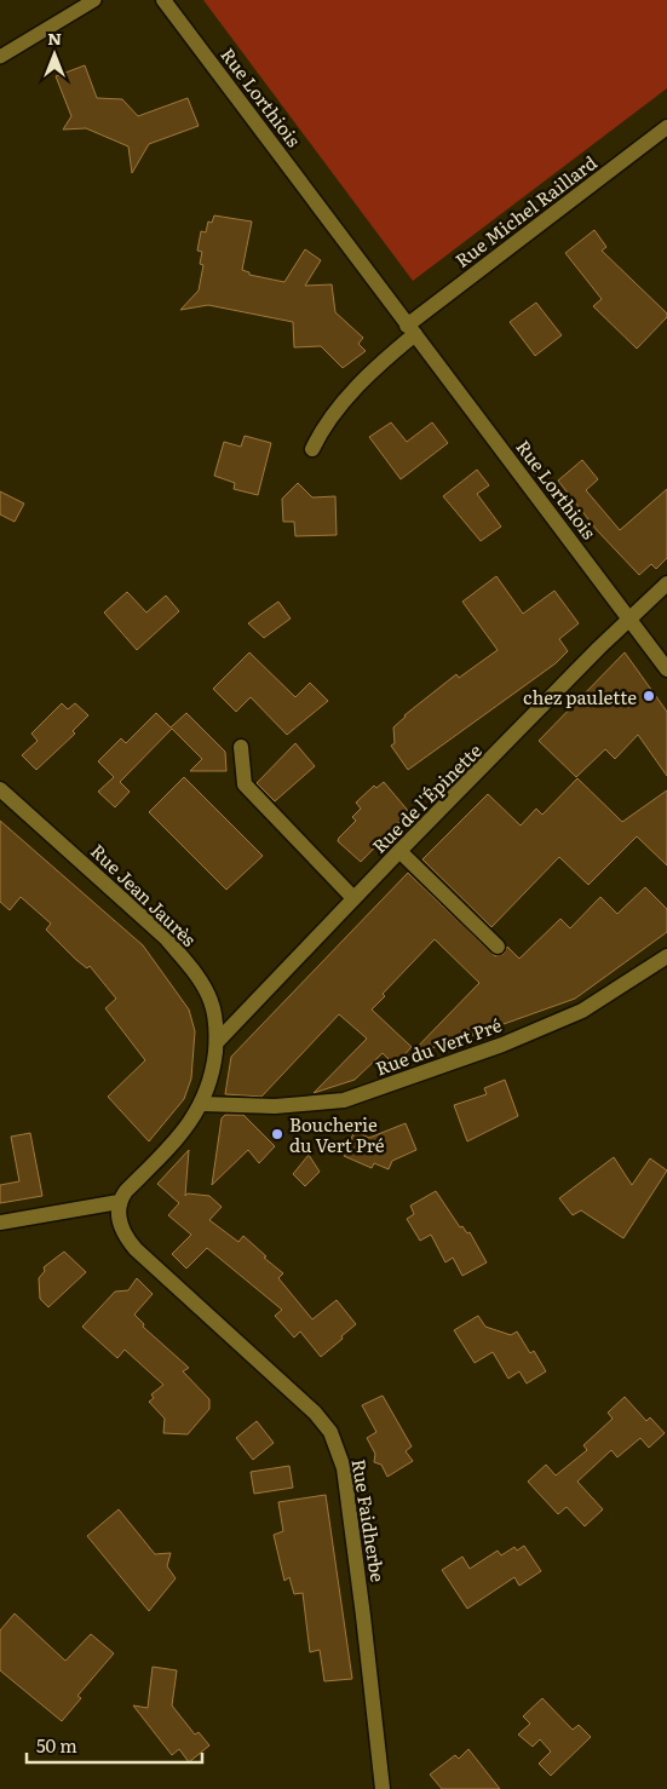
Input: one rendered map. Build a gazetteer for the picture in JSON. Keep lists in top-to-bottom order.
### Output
{
  "streets": {
    "street": [
      "Rue Lorthiois",
      "Rue Michel Raillard",
      "Rue de l'Épinette",
      "Rue Jean Jaurès",
      "Rue du Vert Pré",
      "Rue Faidherbe"
    ]
  },
  "crossings": [
    ["Rue Lorthiois", "Rue Michel Raillard"],
    ["Rue Lorthiois", "Rue de l'Épinette"],
    ["Rue de l'Épinette", "Rue Jean Jaurès"],
    ["Rue Jean Jaurès", "Rue du Vert Pré"],
    ["Rue Jean Jaurès", "Rue Faidherbe"]
  ],
  "places": ["chez paulette", "Boucherie du Vert Pré"],
  "scale_bar": "50 m",
  "north": "top"
}
